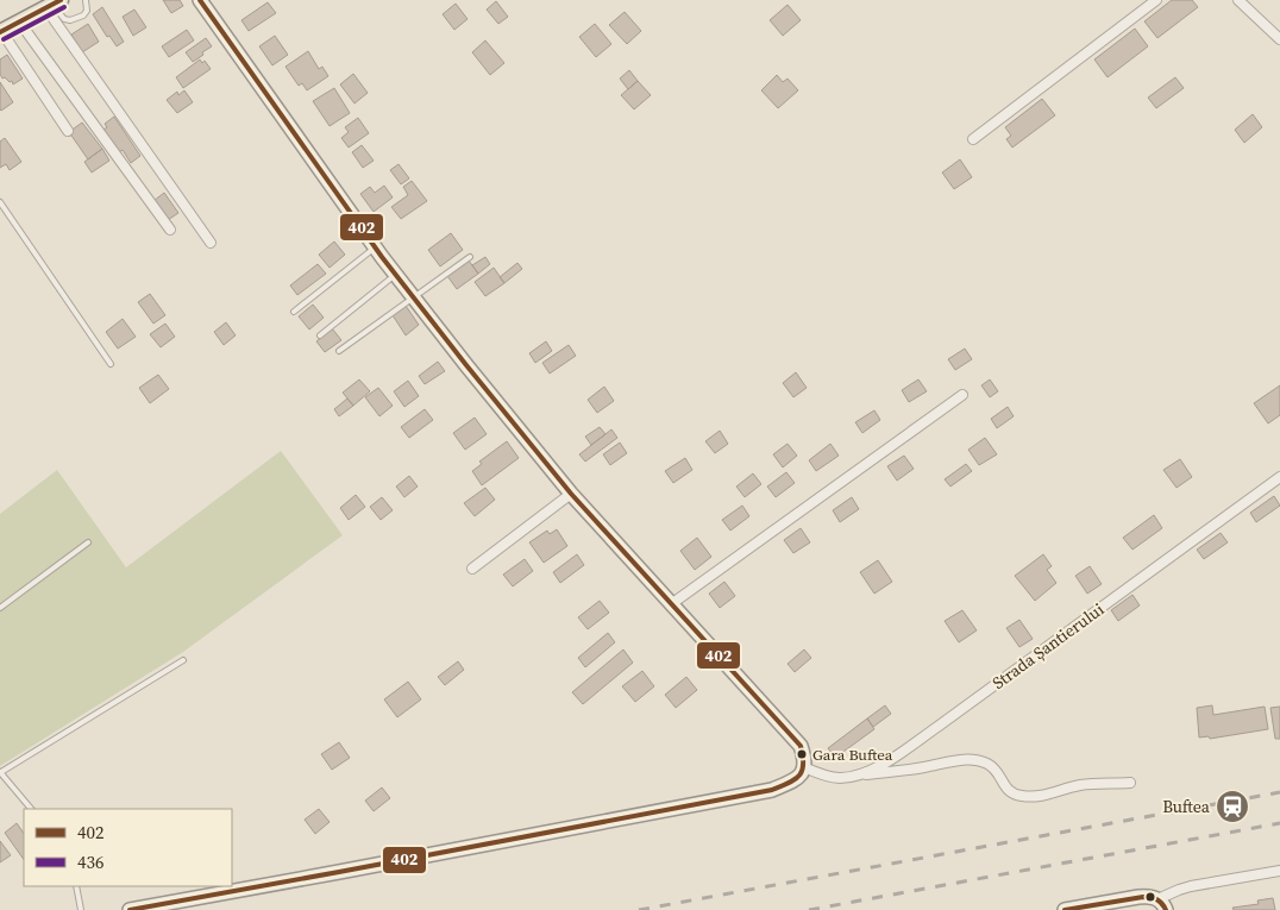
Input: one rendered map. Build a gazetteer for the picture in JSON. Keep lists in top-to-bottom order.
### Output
{
  "streets": {
    "street": ["Strada Șantierului"]
  },
  "places": {
    "other": ["Gara Buftea"],
    "station": ["Buftea"]
  },
  "lines": ["transit line 402", "transit line 436"],
  "legend": ["402", "436"]
}
